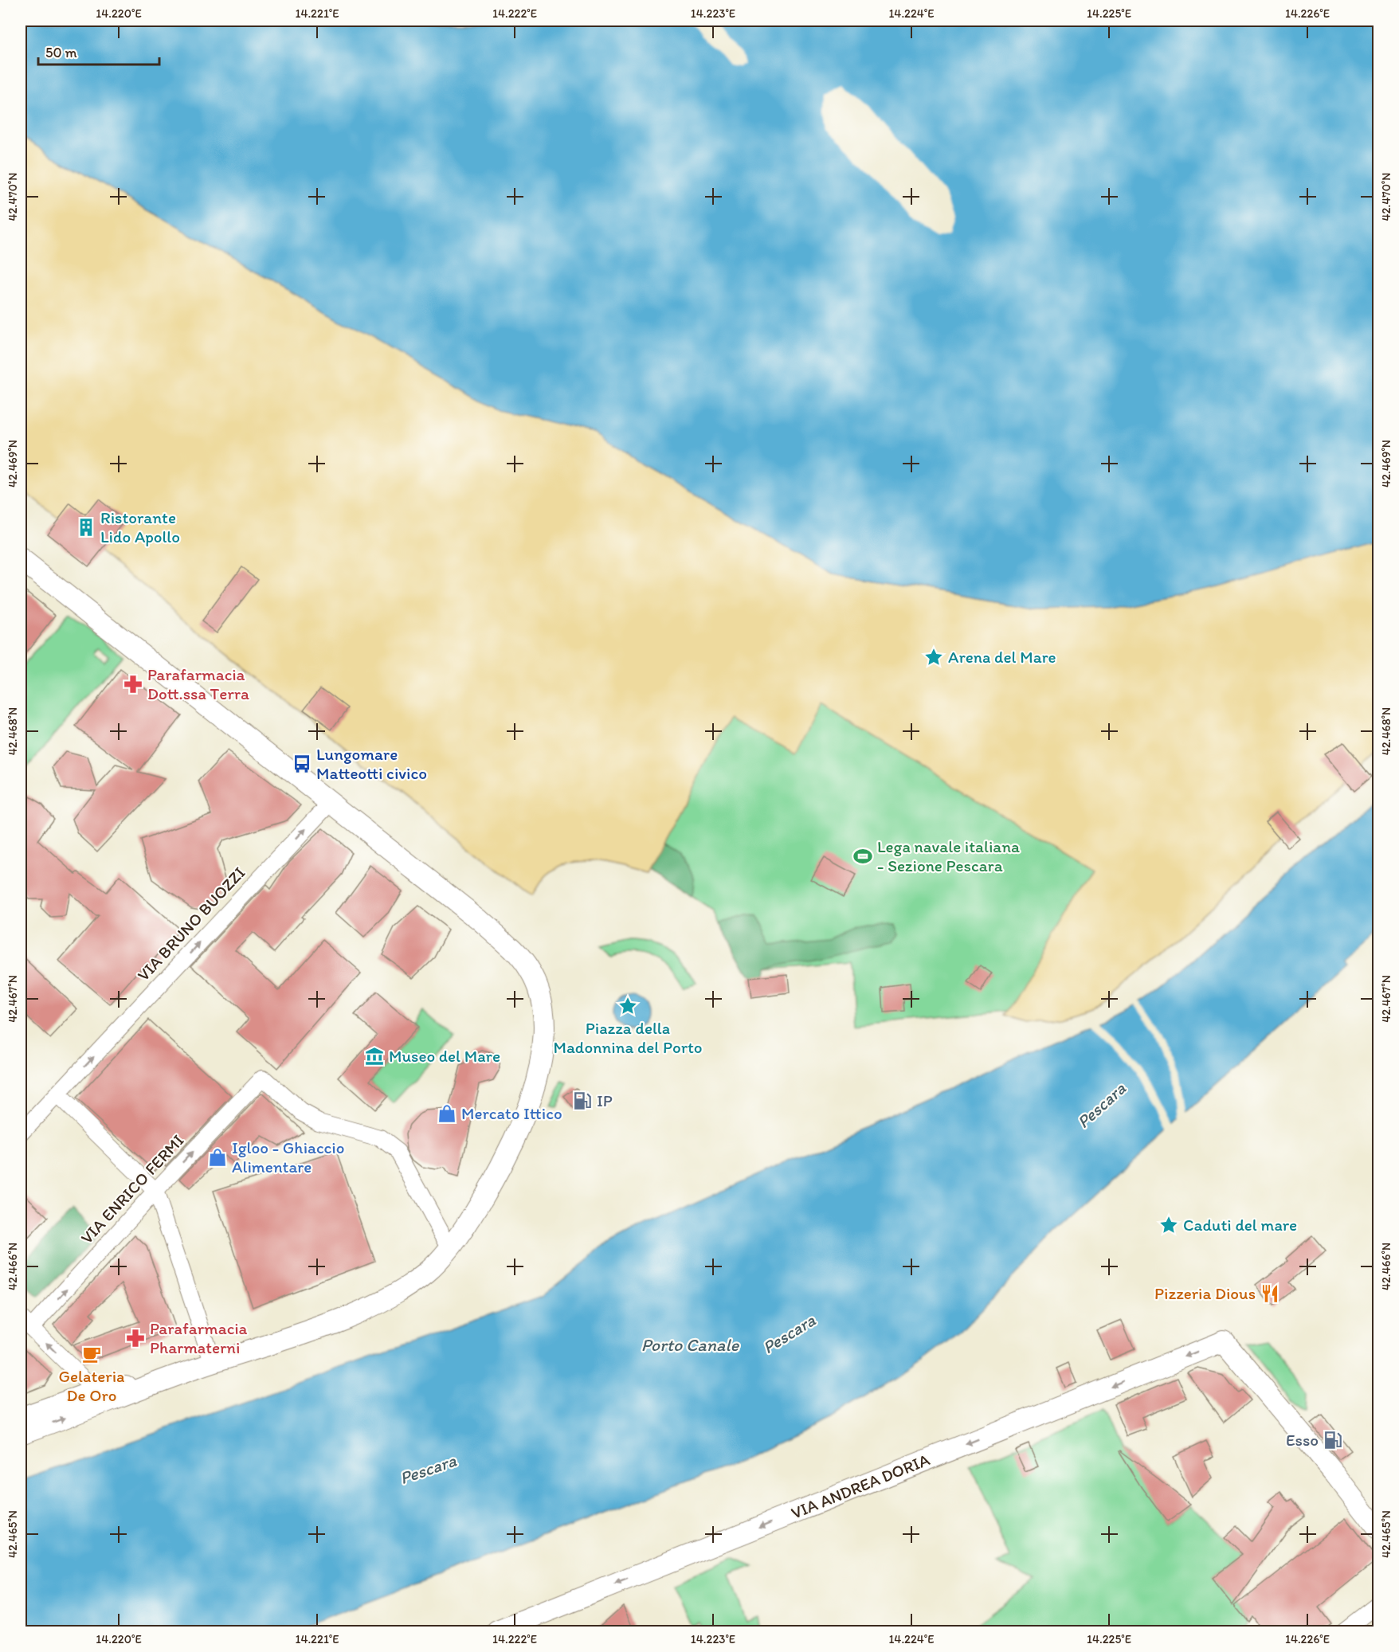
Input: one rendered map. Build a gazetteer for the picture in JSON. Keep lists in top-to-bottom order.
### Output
{
  "streets": {
    "street": ["VIA BRUNO BUOZZI", "VIA ENRICO FERMI", "VIA ANDREA DORIA"]
  },
  "one_way": ["VIA BRUNO BUOZZI", "VIA ANDREA DORIA"],
  "water": ["Pescara", "Porto Canale"],
  "places": {
    "building": ["Ristorante Lido Apollo"],
    "place": ["Arena del Mare", "Piazza della Madonnina del Porto", "Caduti del mare"],
    "pharmacy": ["Parafarmacia Dott.ssa Terra", "Parafarmacia Pharmaterni"],
    "bus stop": ["Lungomare Matteotti civico"],
    "sports": ["Lega navale italiana - Sezione Pescara"],
    "museum": ["Museo del Mare"],
    "fuel station": ["IP", "Esso"],
    "shop": ["Mercato Ittico", "Igloo - Ghiaccio Alimentare"],
    "restaurant": ["Pizzeria Dious"],
    "cafe": ["Gelateria De Oro"]
  },
  "scale_bar": "50 m",
  "coordinates": [
    "14.220°E",
    "14.221°E",
    "14.222°E",
    "14.223°E",
    "14.224°E",
    "14.225°E",
    "14.226°E",
    "42.470°N",
    "42.469°N",
    "42.468°N",
    "42.467°N",
    "42.466°N",
    "42.465°N"
  ]
}
